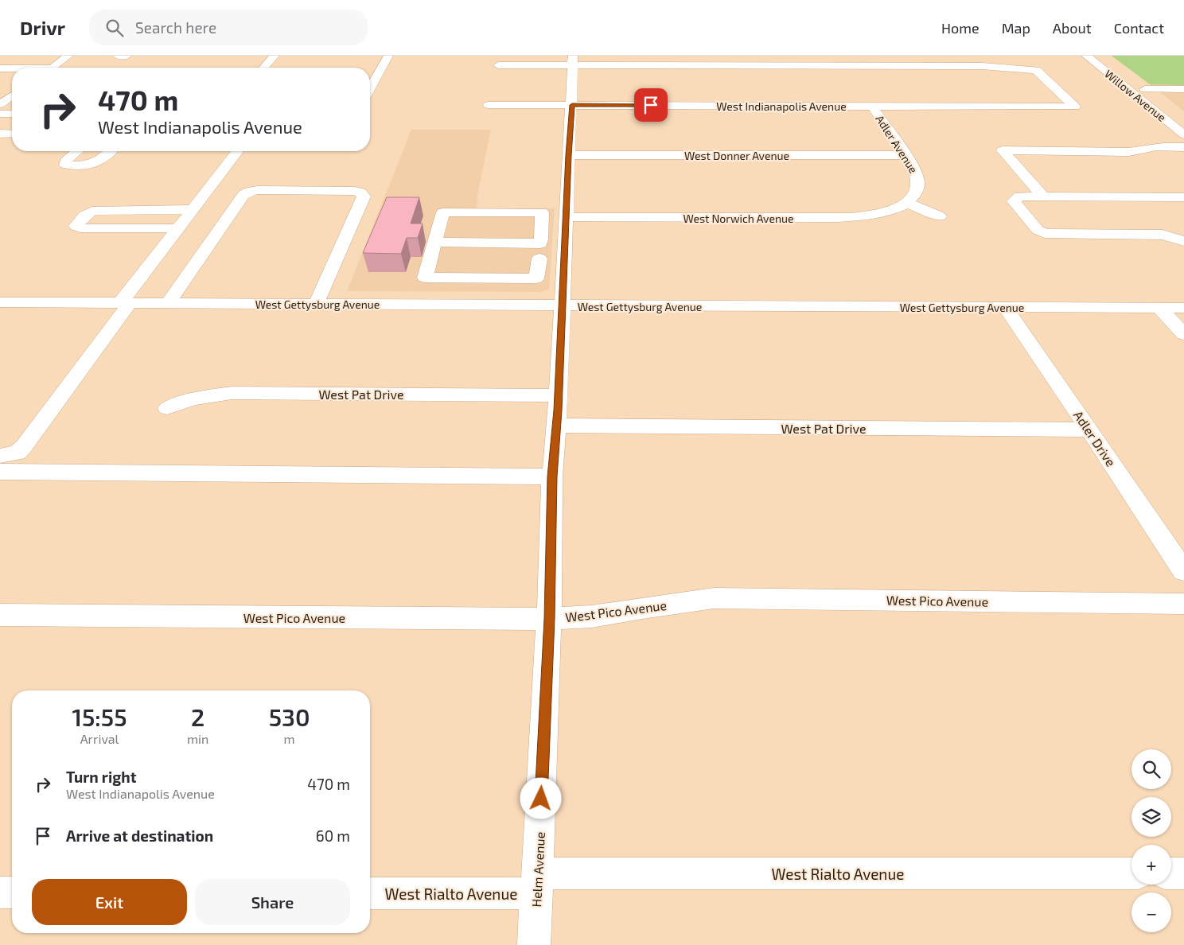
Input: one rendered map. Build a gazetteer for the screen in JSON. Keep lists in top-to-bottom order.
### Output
{
  "streets": {
    "street": [
      "Willow Avenue",
      "West Indianapolis Avenue",
      "Adler Avenue",
      "West Donner Avenue",
      "West Norwich Avenue",
      "West Gettysburg Avenue",
      "West Pat Drive",
      "Adler Drive",
      "West Pico Avenue",
      "Helm Avenue",
      "West Rialto Avenue"
    ]
  },
  "crossings": [
    ["West Indianapolis Avenue", "Adler Avenue"],
    ["West Indianapolis Avenue", "Helm Avenue"],
    ["Adler Avenue", "West Donner Avenue"],
    ["Adler Avenue", "West Norwich Avenue"],
    ["West Donner Avenue", "Helm Avenue"],
    ["West Norwich Avenue", "Helm Avenue"],
    ["West Gettysburg Avenue", "Adler Drive"],
    ["West Gettysburg Avenue", "Helm Avenue"],
    ["West Pat Drive", "Adler Drive"],
    ["West Pat Drive", "Helm Avenue"],
    ["West Pico Avenue", "Helm Avenue"],
    ["Helm Avenue", "West Rialto Avenue"]
  ],
  "page": {
    "header": "Drivr",
    "search": "Search here",
    "nav": [
      "Home",
      "Map",
      "About",
      "Contact"
    ],
    "turn": ["470 m", "West Indianapolis Avenue"],
    "eta": [
      "15:55",
      "Arrival",
      "2",
      "min",
      "530",
      "m"
    ],
    "map_buttons": ["+", "−"],
    "list": [
      {
        "name": "Turn right",
        "note": "West Indianapolis Avenue",
        "value": "470 m"
      },
      {
        "name": "Arrive at destination",
        "value": "60 m"
      }
    ],
    "buttons": ["Exit", "Share"]
  }
}
